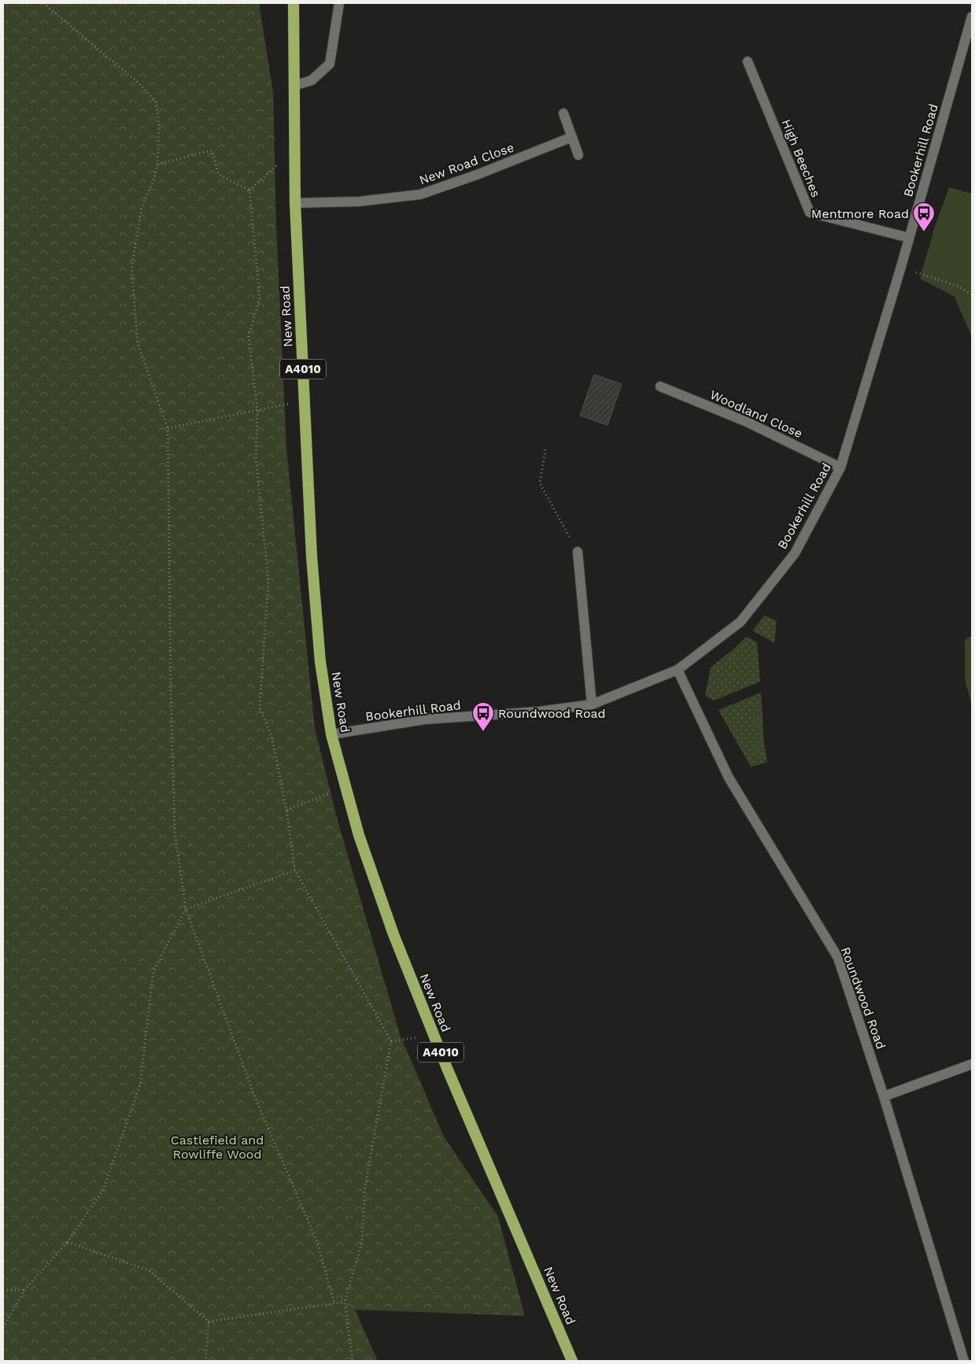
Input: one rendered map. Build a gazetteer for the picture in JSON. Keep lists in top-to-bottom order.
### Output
{
  "streets": {
    "highway": ["New Road", "A4010"],
    "street": [
      "Bookerhill Road",
      "High Beeches",
      "New Road Close",
      "Woodland Close",
      "Roundwood Road"
    ]
  },
  "crossings": [
    ["Bookerhill Road", "High Beeches"],
    ["Bookerhill Road", "New Road"],
    ["Bookerhill Road", "Woodland Close"],
    ["Bookerhill Road", "Roundwood Road"],
    ["New Road Close", "New Road"]
  ],
  "parks": ["Castlefield and Rowliffe Wood"],
  "places": {
    "bus stop": ["Mentmore Road", "Roundwood Road"]
  }
}
